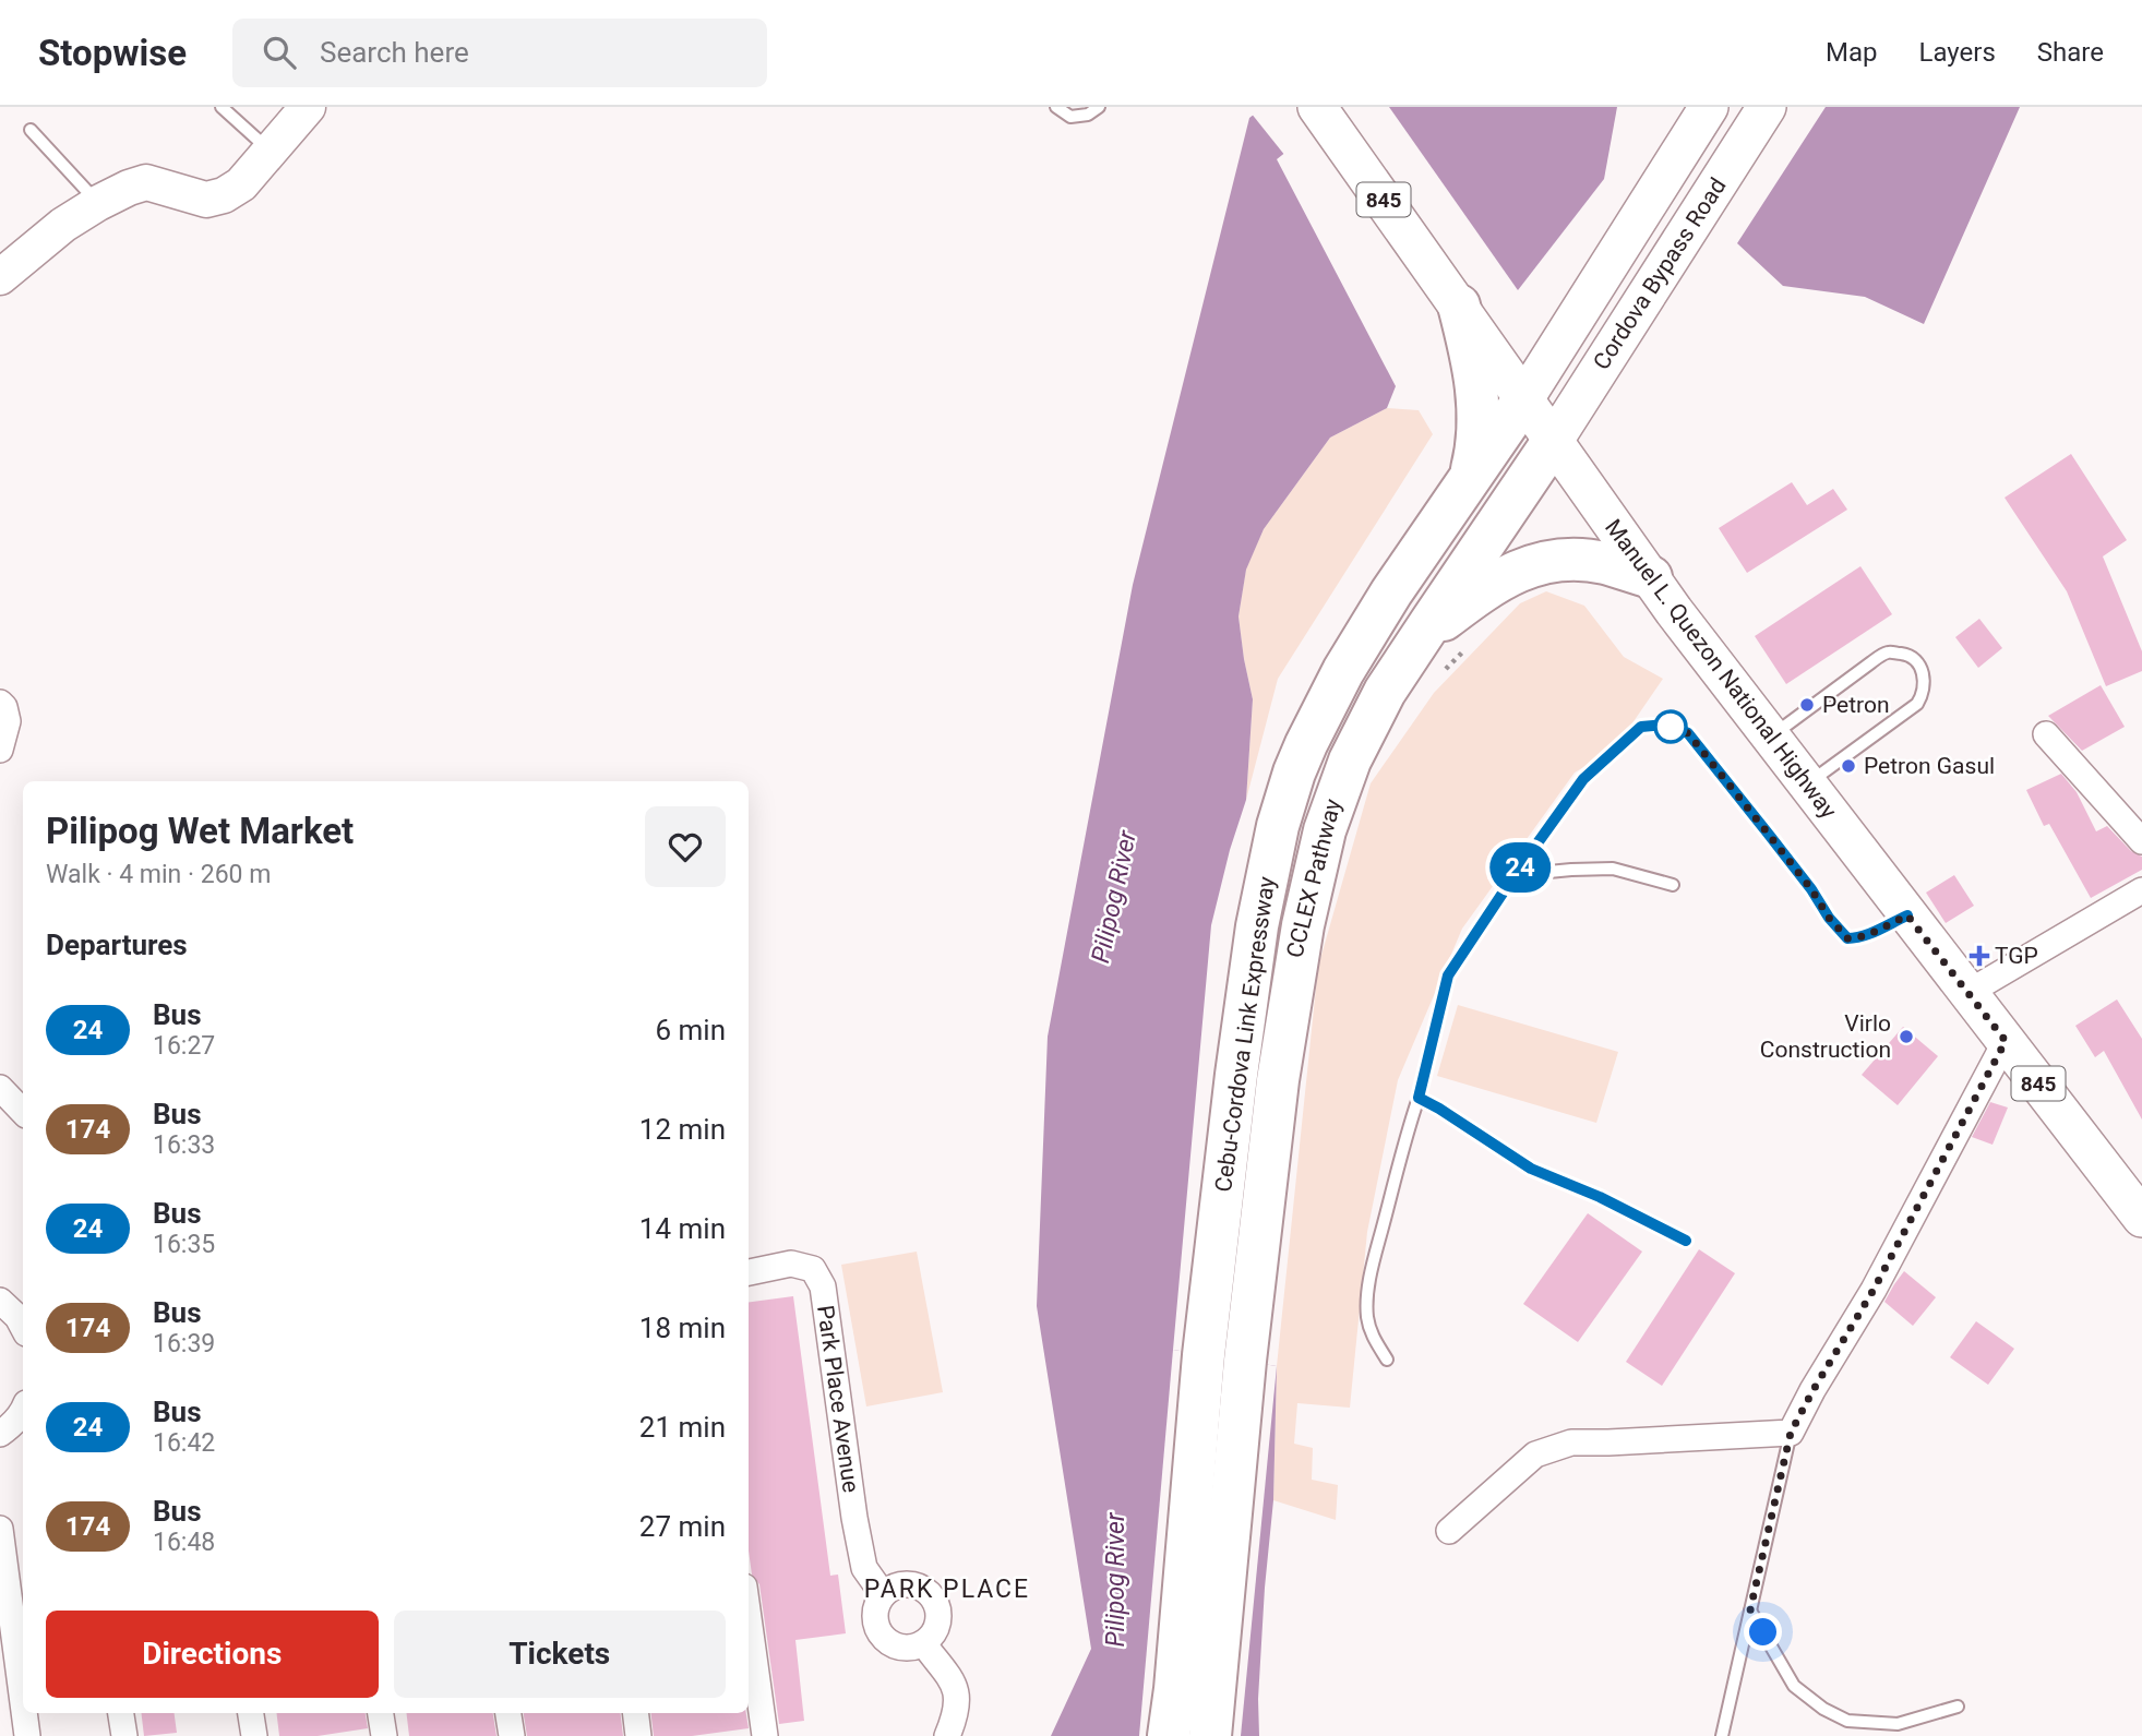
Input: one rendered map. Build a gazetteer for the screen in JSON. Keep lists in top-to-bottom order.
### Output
{
  "streets": {
    "highway": ["Cebu-Cordova Link Expressway"],
    "main road": ["845", "Cordova Bypass Road", "Manuel L. Quezon National Highway"],
    "street": ["Park Place Avenue"]
  },
  "crossings": [
    ["Cordova Bypass Road", "Manuel L. Quezon National Highway"],
    ["Cordova Bypass Road", "Cebu-Cordova Link Expressway"],
    ["Manuel L. Quezon National Highway", "Cebu-Cordova Link Expressway"]
  ],
  "districts": ["PARK PLACE"],
  "water": ["Pilipog River"],
  "places": {
    "other": ["Petron", "Petron Gasul", "Virlo Construction"],
    "health": ["TGP"]
  },
  "lines": ["bus line 24"],
  "page": {
    "header": "Stopwise",
    "search": "Search here",
    "nav": ["Map", "Layers", "Share"],
    "on_map": "24",
    "heading": [
      ["Pilipog Wet Market", "Walk · 4 min · 260 m"],
      "Departures"
    ],
    "list": [
      {
        "mark": "24",
        "name": "Bus",
        "note": "16:27",
        "value": "6 min"
      },
      {
        "mark": "174",
        "name": "Bus",
        "note": "16:33",
        "value": "12 min"
      },
      {
        "mark": "24",
        "name": "Bus",
        "note": "16:35",
        "value": "14 min"
      },
      {
        "mark": "174",
        "name": "Bus",
        "note": "16:39",
        "value": "18 min"
      },
      {
        "mark": "24",
        "name": "Bus",
        "note": "16:42",
        "value": "21 min"
      },
      {
        "mark": "174",
        "name": "Bus",
        "note": "16:48",
        "value": "27 min"
      }
    ],
    "buttons": ["Directions", "Tickets"]
  }
}
